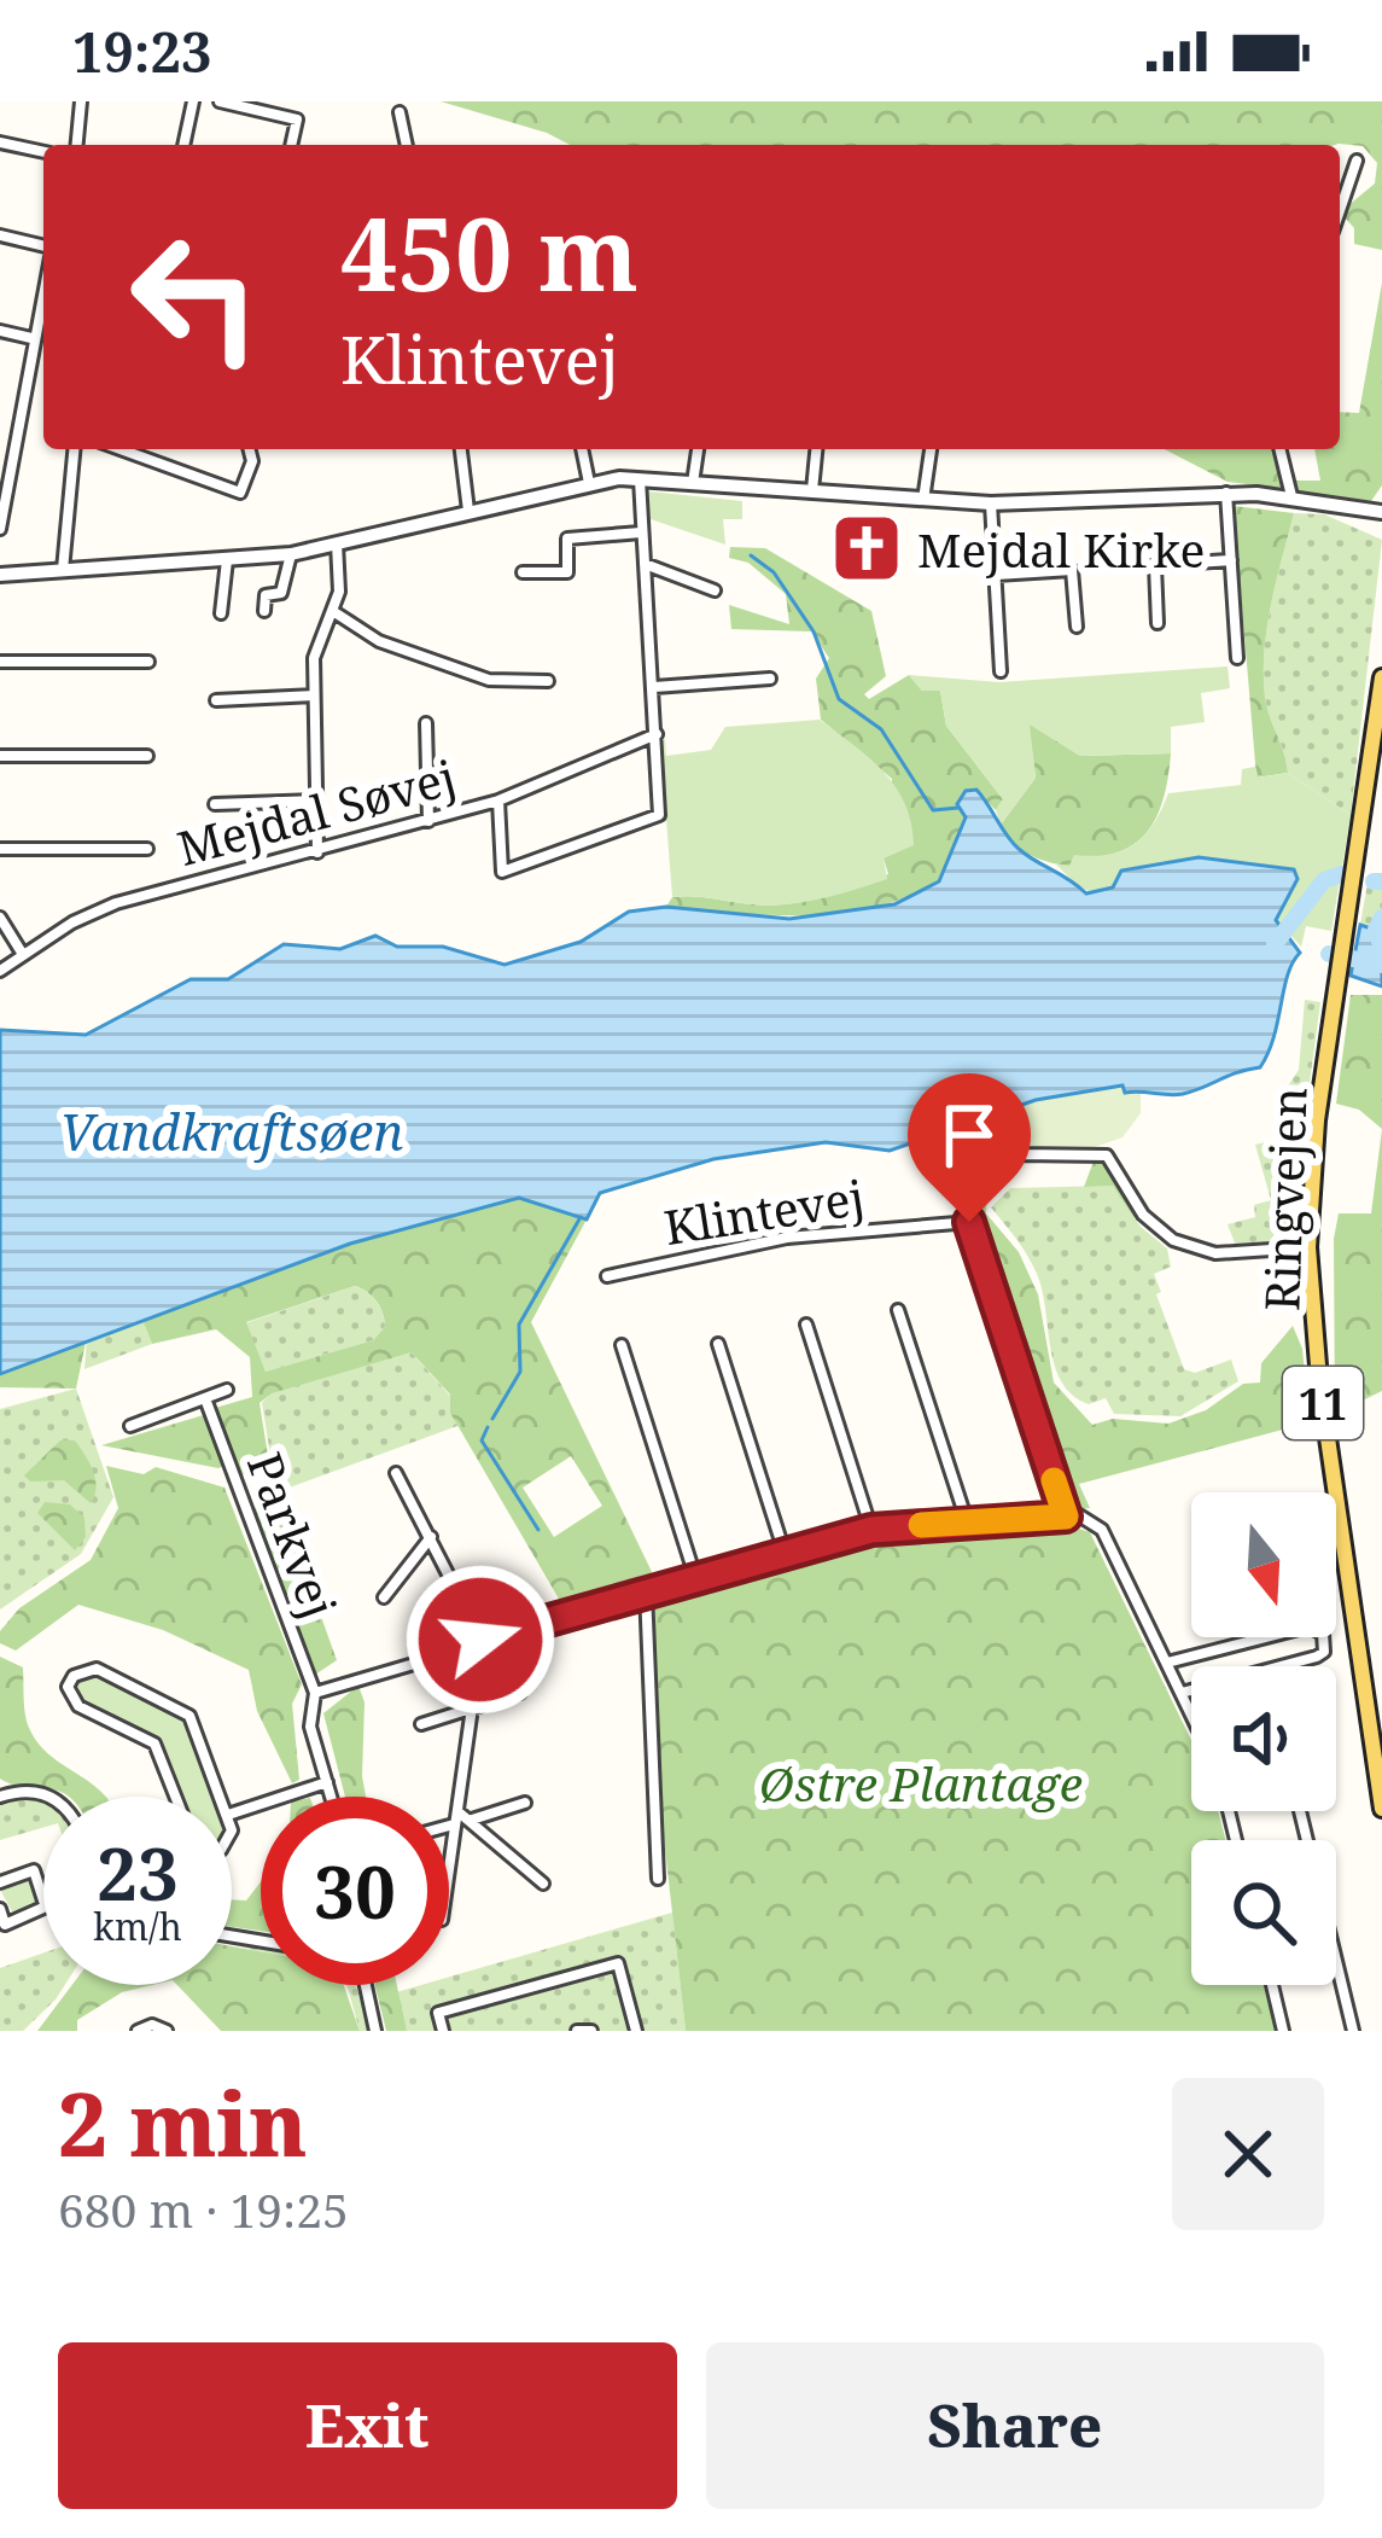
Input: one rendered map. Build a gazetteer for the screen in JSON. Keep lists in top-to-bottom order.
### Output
{
  "streets": {
    "main road": ["Ringvejen", "11"],
    "street": ["Mejdal Søvej", "Klintevej", "Parkvej"]
  },
  "crossings": [
    ["Klintevej", "Parkvej"]
  ],
  "water": ["Vandkraftsøen"],
  "parks": ["Østre Plantage"],
  "places": {
    "church": ["Mejdal Kirke"]
  },
  "north": "bottom",
  "page": {
    "status": "19:23",
    "turn": ["450 m", "Klintevej"],
    "speed": "23 km/h",
    "limit": "30",
    "heading": ["2 min", "680 m · 19:25"],
    "buttons": ["Exit", "Share"]
  }
}
